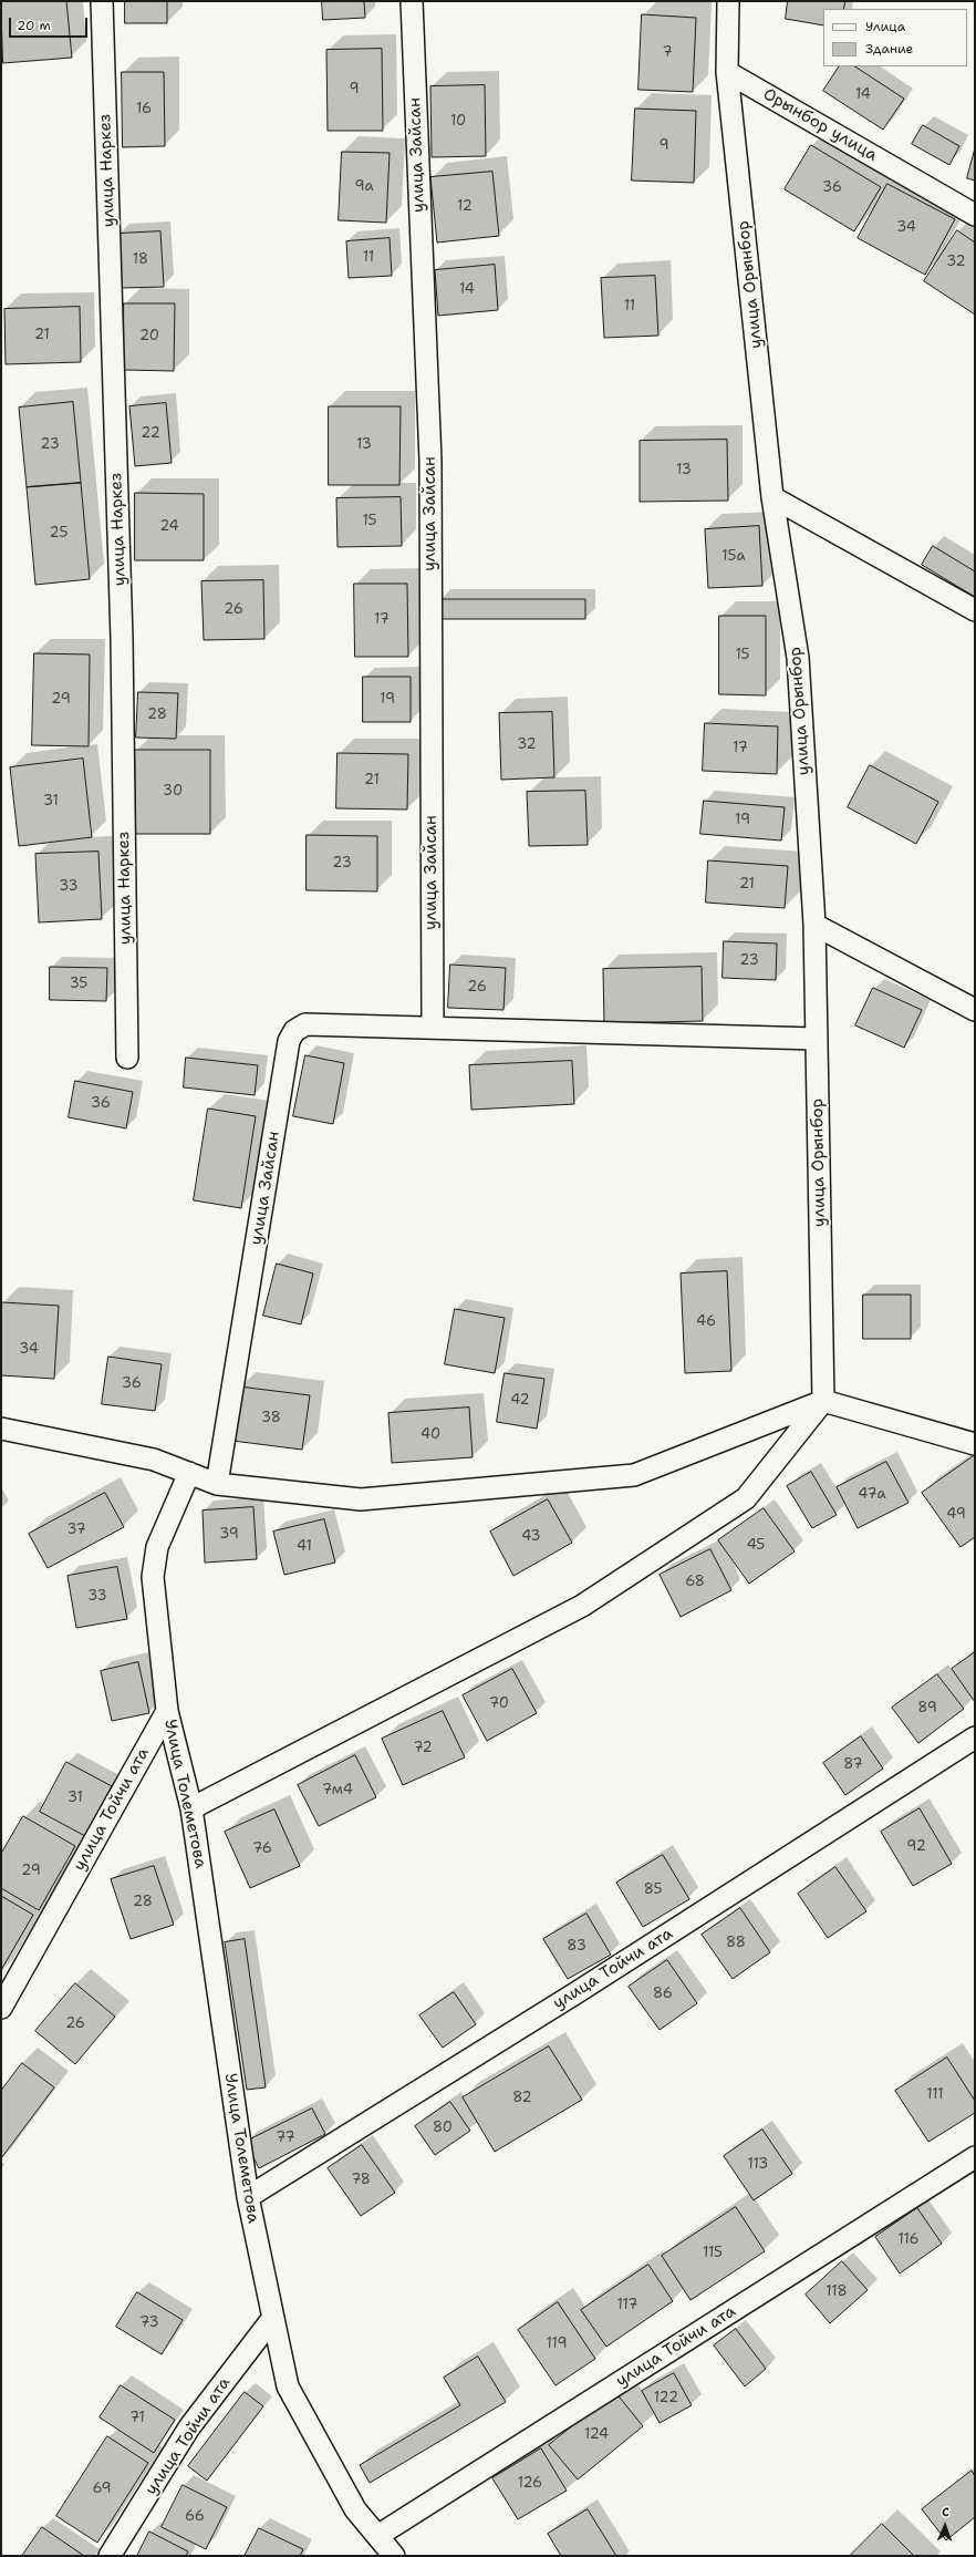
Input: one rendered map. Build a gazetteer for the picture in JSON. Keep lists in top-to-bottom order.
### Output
{
  "streets": {
    "street": [
      "Орынбор улица",
      "улица Зайсан",
      "улица Наркез",
      "улица Орынбор",
      "Улица Толеметова",
      "улица Тойчи ата"
    ]
  },
  "crossings": [
    ["Орынбор улица", "улица Орынбор"],
    ["улица Зайсан", "улица Орынбор"],
    ["Улица Толеметова", "улица Тойчи ата"]
  ],
  "house_numbers": [
    "7",
    "9",
    "14",
    "16",
    "10",
    "9",
    "9а",
    "36",
    "12",
    "34",
    "11",
    "18",
    "32",
    "14",
    "11",
    "21",
    "20",
    "22",
    "23",
    "13",
    "13",
    "15",
    "24",
    "25",
    "15а",
    "26",
    "17",
    "15",
    "29",
    "19",
    "28",
    "32",
    "17",
    "21",
    "30",
    "31",
    "19",
    "23",
    "21",
    "33",
    "23",
    "35",
    "26",
    "36",
    "46",
    "34",
    "36",
    "42",
    "38",
    "40",
    "47а",
    "49",
    "37",
    "39",
    "43",
    "45",
    "41",
    "68",
    "33",
    "70",
    "89",
    "72",
    "87",
    "7м4",
    "31",
    "92",
    "76",
    "29",
    "85",
    "28",
    "88",
    "83",
    "86",
    "26",
    "111",
    "82",
    "80",
    "77",
    "113",
    "78",
    "116",
    "115",
    "118",
    "117",
    "73",
    "119",
    "122",
    "71",
    "124",
    "126",
    "69",
    "66"
  ],
  "legend": ["Улица", "Здание"],
  "scale_bar": "20 m",
  "north": "top"
}
